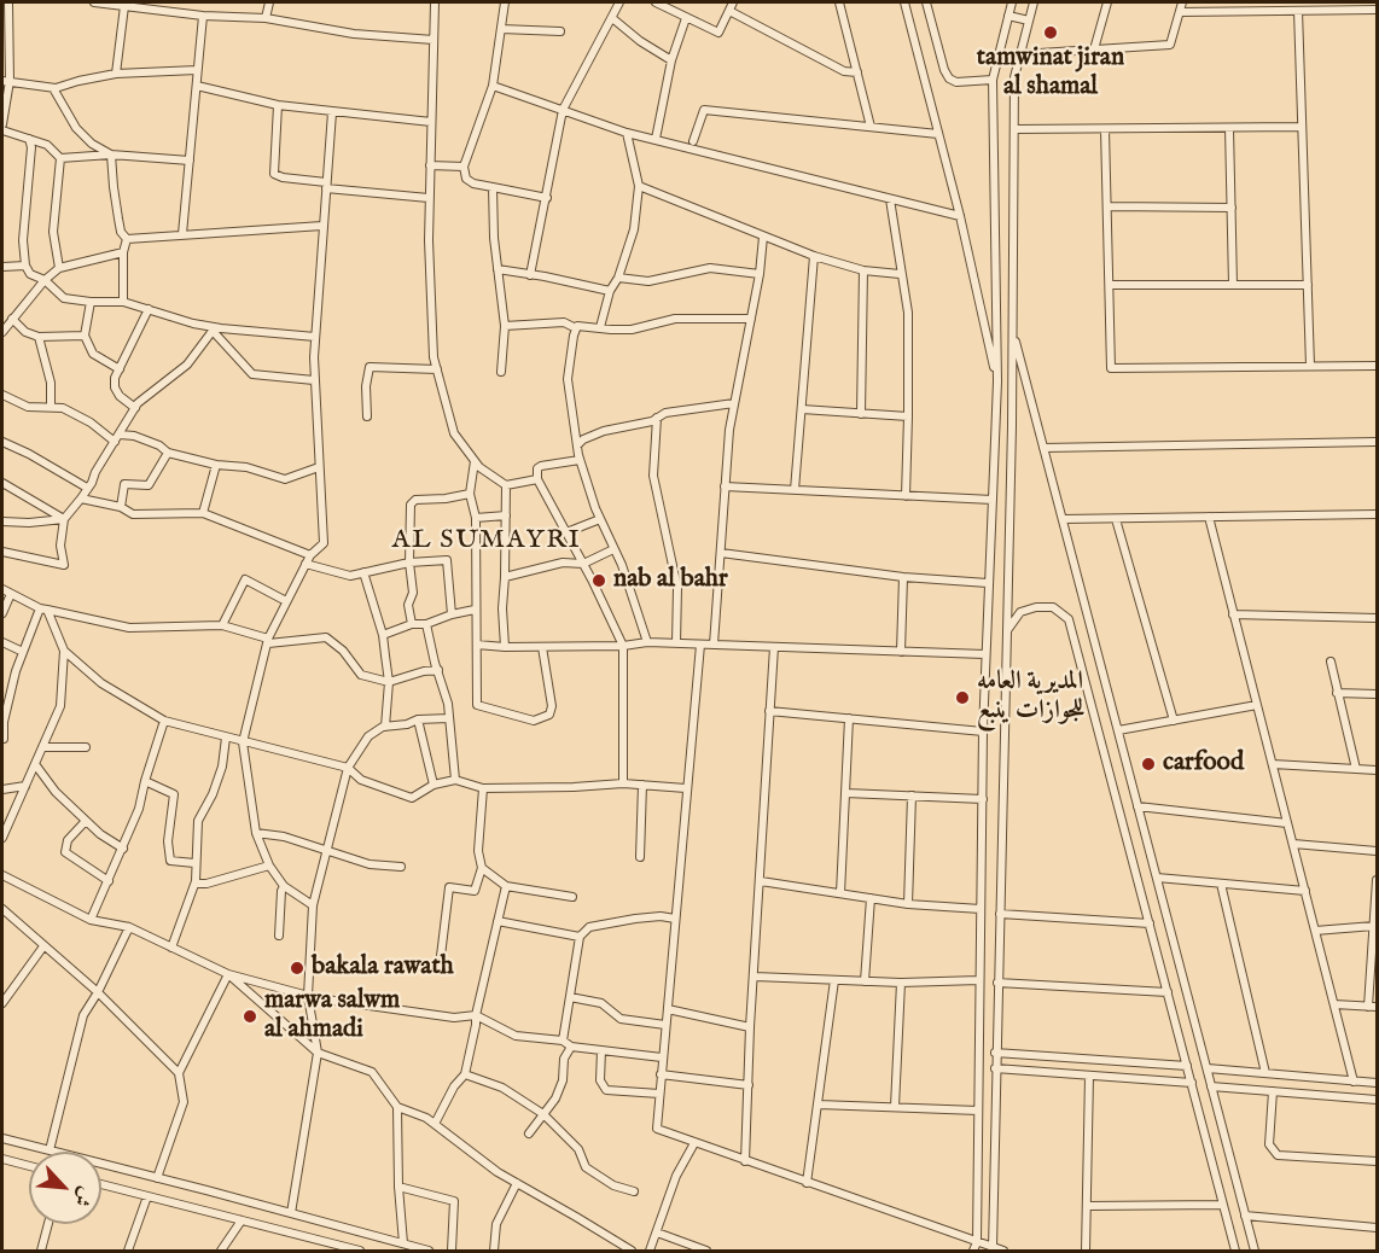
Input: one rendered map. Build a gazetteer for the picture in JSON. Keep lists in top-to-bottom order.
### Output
{
  "districts": ["AL SUMAYRI"],
  "places": [
    "tamwinat jiran al shamal",
    "nab al bahr",
    "المديرية العامه للجوازات ينبع",
    "carfood",
    "bakala rawath",
    "marwa salwm al ahmadi"
  ],
  "north": "bottom right"
}
